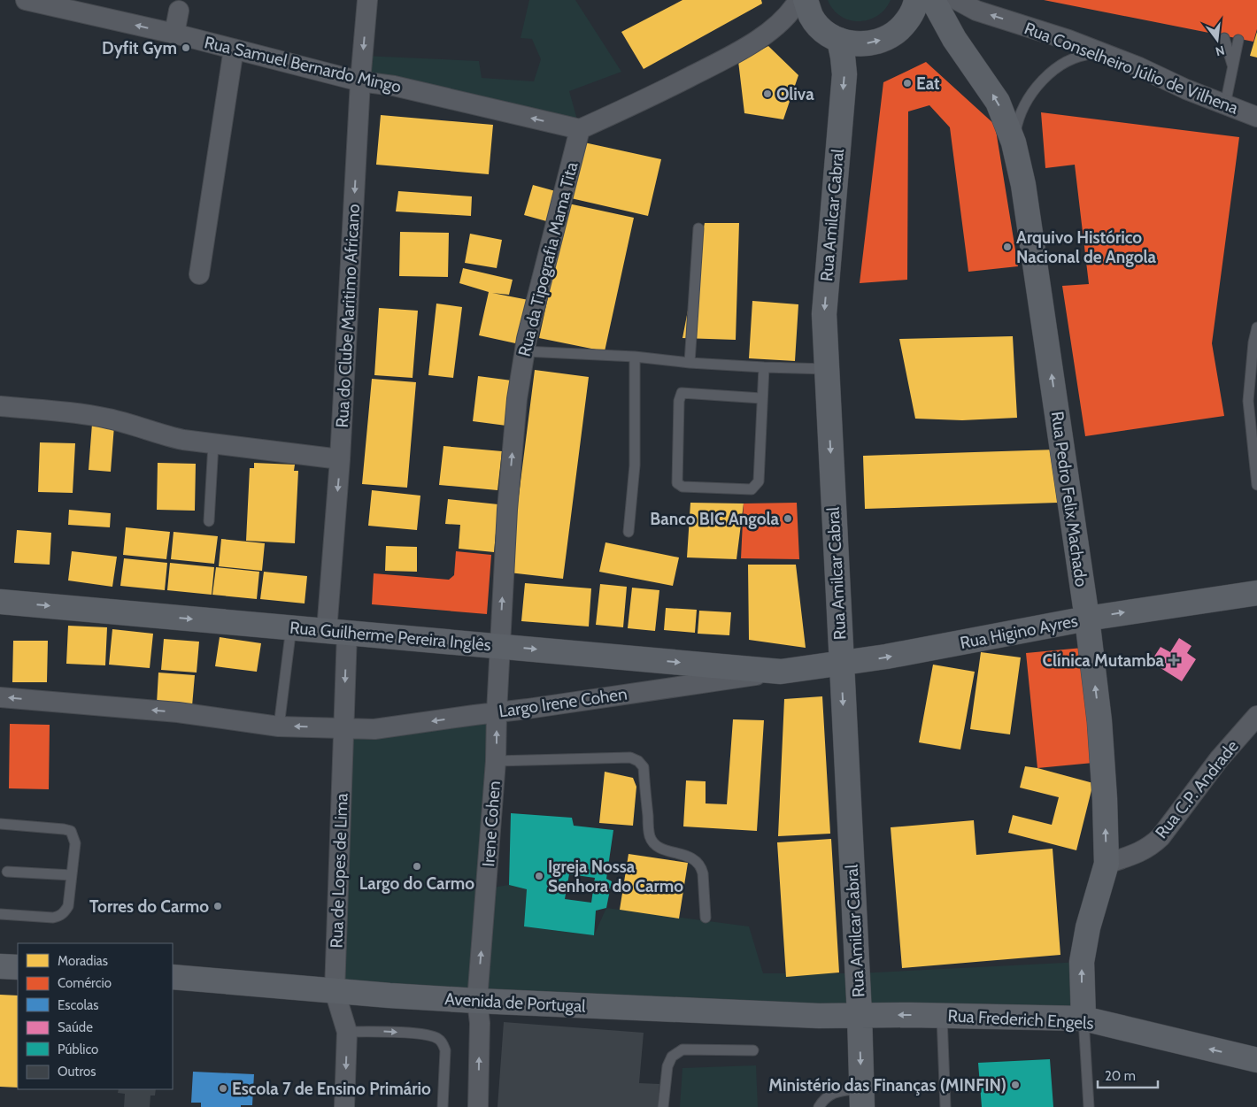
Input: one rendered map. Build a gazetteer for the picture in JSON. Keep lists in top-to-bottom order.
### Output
{
  "streets": {
    "street": [
      "Rua Samuel Bernardo Mingo",
      "Rua Conselheiro Júlio de Vilhena",
      "Rua Amilcar Cabral",
      "Rua da Tipografia Mama Tita",
      "Rua do Clube Maritimo Africano",
      "Rua Pedro Felix Machado",
      "Rua Higino Ayres",
      "Rua Guilherme Pereira Inglês",
      "Largo Irene Cohen",
      "Rua C.P. Andrade",
      "Irene Cohen",
      "Rua de Lopes de Lima",
      "Avenida de Portugal",
      "Rua Frederich Engels"
    ]
  },
  "crossings": [
    ["Rua Samuel Bernardo Mingo", "Rua da Tipografia Mama Tita"],
    ["Rua Samuel Bernardo Mingo", "Rua do Clube Maritimo Africano"],
    ["Rua Amilcar Cabral", "Rua Higino Ayres"],
    ["Rua Amilcar Cabral", "Avenida de Portugal"],
    ["Rua Amilcar Cabral", "Rua Frederich Engels"],
    ["Rua da Tipografia Mama Tita", "Rua Guilherme Pereira Inglês"],
    ["Rua da Tipografia Mama Tita", "Irene Cohen"],
    ["Rua do Clube Maritimo Africano", "Rua Guilherme Pereira Inglês"],
    ["Rua do Clube Maritimo Africano", "Rua de Lopes de Lima"],
    ["Rua Pedro Felix Machado", "Rua Higino Ayres"],
    ["Rua Pedro Felix Machado", "Rua C.P. Andrade"],
    ["Rua Pedro Felix Machado", "Rua Frederich Engels"],
    ["Rua Higino Ayres", "Rua Guilherme Pereira Inglês"],
    ["Rua Higino Ayres", "Largo Irene Cohen"],
    ["Rua Guilherme Pereira Inglês", "Largo Irene Cohen"],
    ["Rua Guilherme Pereira Inglês", "Irene Cohen"],
    ["Rua Guilherme Pereira Inglês", "Rua de Lopes de Lima"],
    ["Largo Irene Cohen", "Irene Cohen"],
    ["Largo Irene Cohen", "Rua de Lopes de Lima"],
    ["Irene Cohen", "Avenida de Portugal"],
    ["Rua de Lopes de Lima", "Avenida de Portugal"],
    ["Avenida de Portugal", "Rua Frederich Engels"]
  ],
  "one_way": [
    "Rua Samuel Bernardo Mingo",
    "Rua Conselheiro Júlio de Vilhena",
    "Rua Amilcar Cabral",
    "Rua da Tipografia Mama Tita",
    "Rua Pedro Felix Machado",
    "Rua Higino Ayres",
    "Largo Irene Cohen",
    "Irene Cohen",
    "Rua de Lopes de Lima",
    "Rua Frederich Engels"
  ],
  "places": {
    "other": [
      "Dyfit Gym",
      "Eat",
      "Oliva",
      "Arquivo Histórico Nacional de Angola",
      "Banco BIC Angola",
      "Largo do Carmo",
      "Igreja Nossa Senhora do Carmo",
      "Torres do Carmo",
      "Ministério das Finanças (MINFIN)",
      "Escola 7 de Ensino Primário"
    ],
    "health": ["Clínica Mutamba"]
  },
  "legend": [
    "Moradias",
    "Comércio",
    "Escolas",
    "Saúde",
    "Público",
    "Outros"
  ],
  "scale_bar": "20 m",
  "north": "bottom"
}
